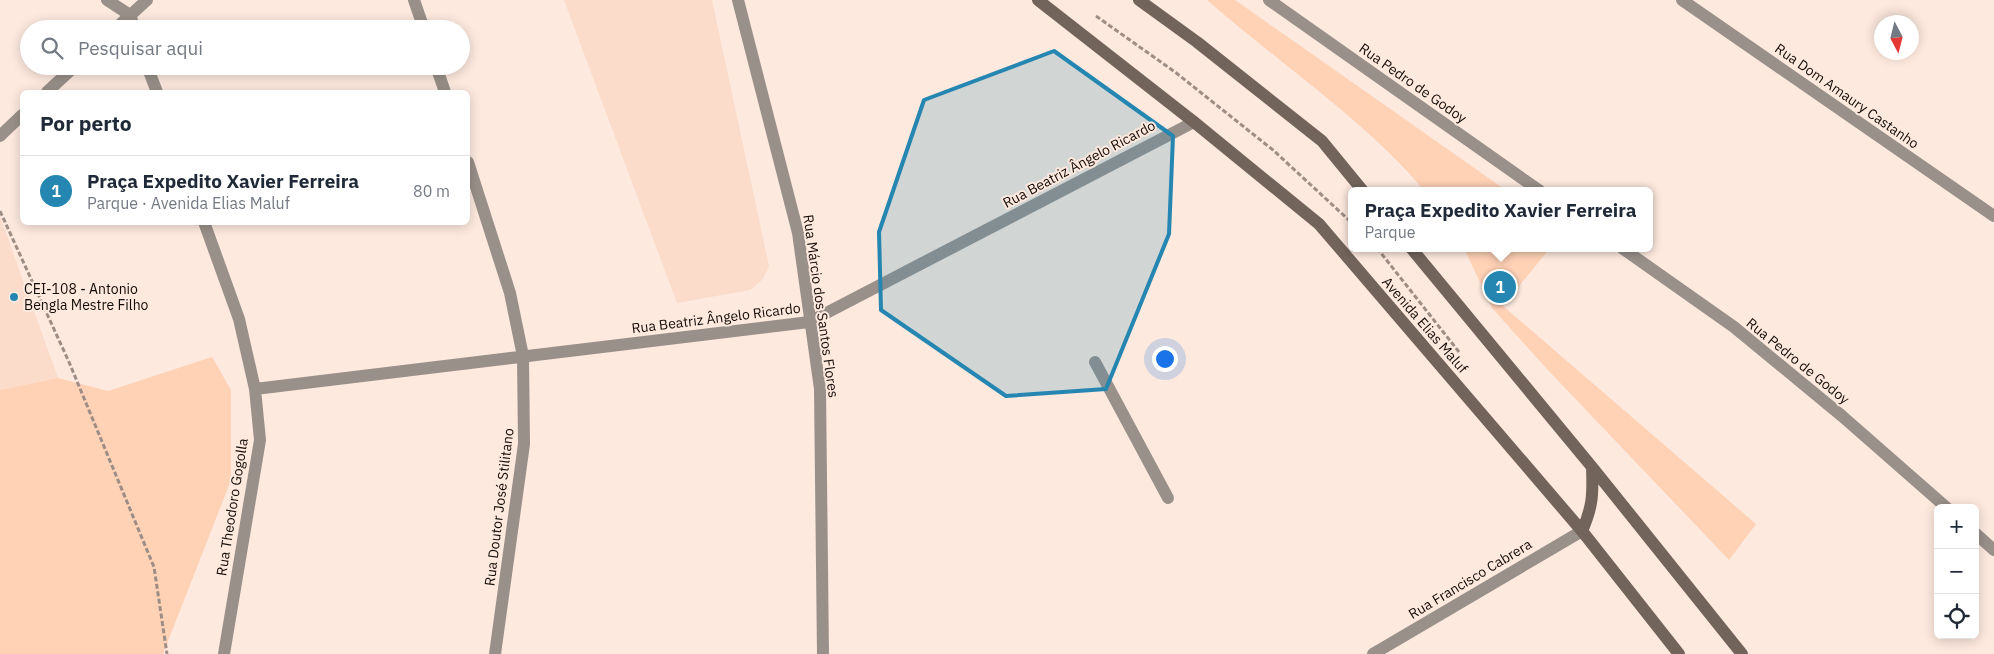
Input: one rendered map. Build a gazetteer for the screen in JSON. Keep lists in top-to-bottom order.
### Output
{
  "streets": {
    "main road": ["Avenida Elias Maluf"],
    "street": [
      "Rua Pedro de Godoy",
      "Rua Dom Amaury Castanho",
      "Rua Beatriz Ângelo Ricardo",
      "Rua Márcio dos Santos Flores",
      "Rua Theodoro Gogolla",
      "Rua Doutor José Stilitano",
      "Rua Francisco Cabrera"
    ]
  },
  "crossings": [
    ["Rua Beatriz Ângelo Ricardo", "Rua Márcio dos Santos Flores"],
    ["Rua Beatriz Ângelo Ricardo", "Avenida Elias Maluf"],
    ["Rua Beatriz Ângelo Ricardo", "Rua Theodoro Gogolla"],
    ["Rua Beatriz Ângelo Ricardo", "Rua Doutor José Stilitano"],
    ["Avenida Elias Maluf", "Rua Francisco Cabrera"]
  ],
  "places": ["CEI-108 - Antonio Bengla Mestre Filho"],
  "north": "bottom",
  "page": {
    "search": "Pesquisar aqui",
    "heading": "Por perto",
    "list": [
      {
        "mark": "1",
        "name": "Praça Expedito Xavier Ferreira",
        "note": "Parque · Avenida Elias Maluf",
        "value": "80 m"
      }
    ],
    "popup": ["Praça Expedito Xavier Ferreira", "Parque"],
    "pins": "1",
    "map_buttons": ["+", "−"]
  }
}
